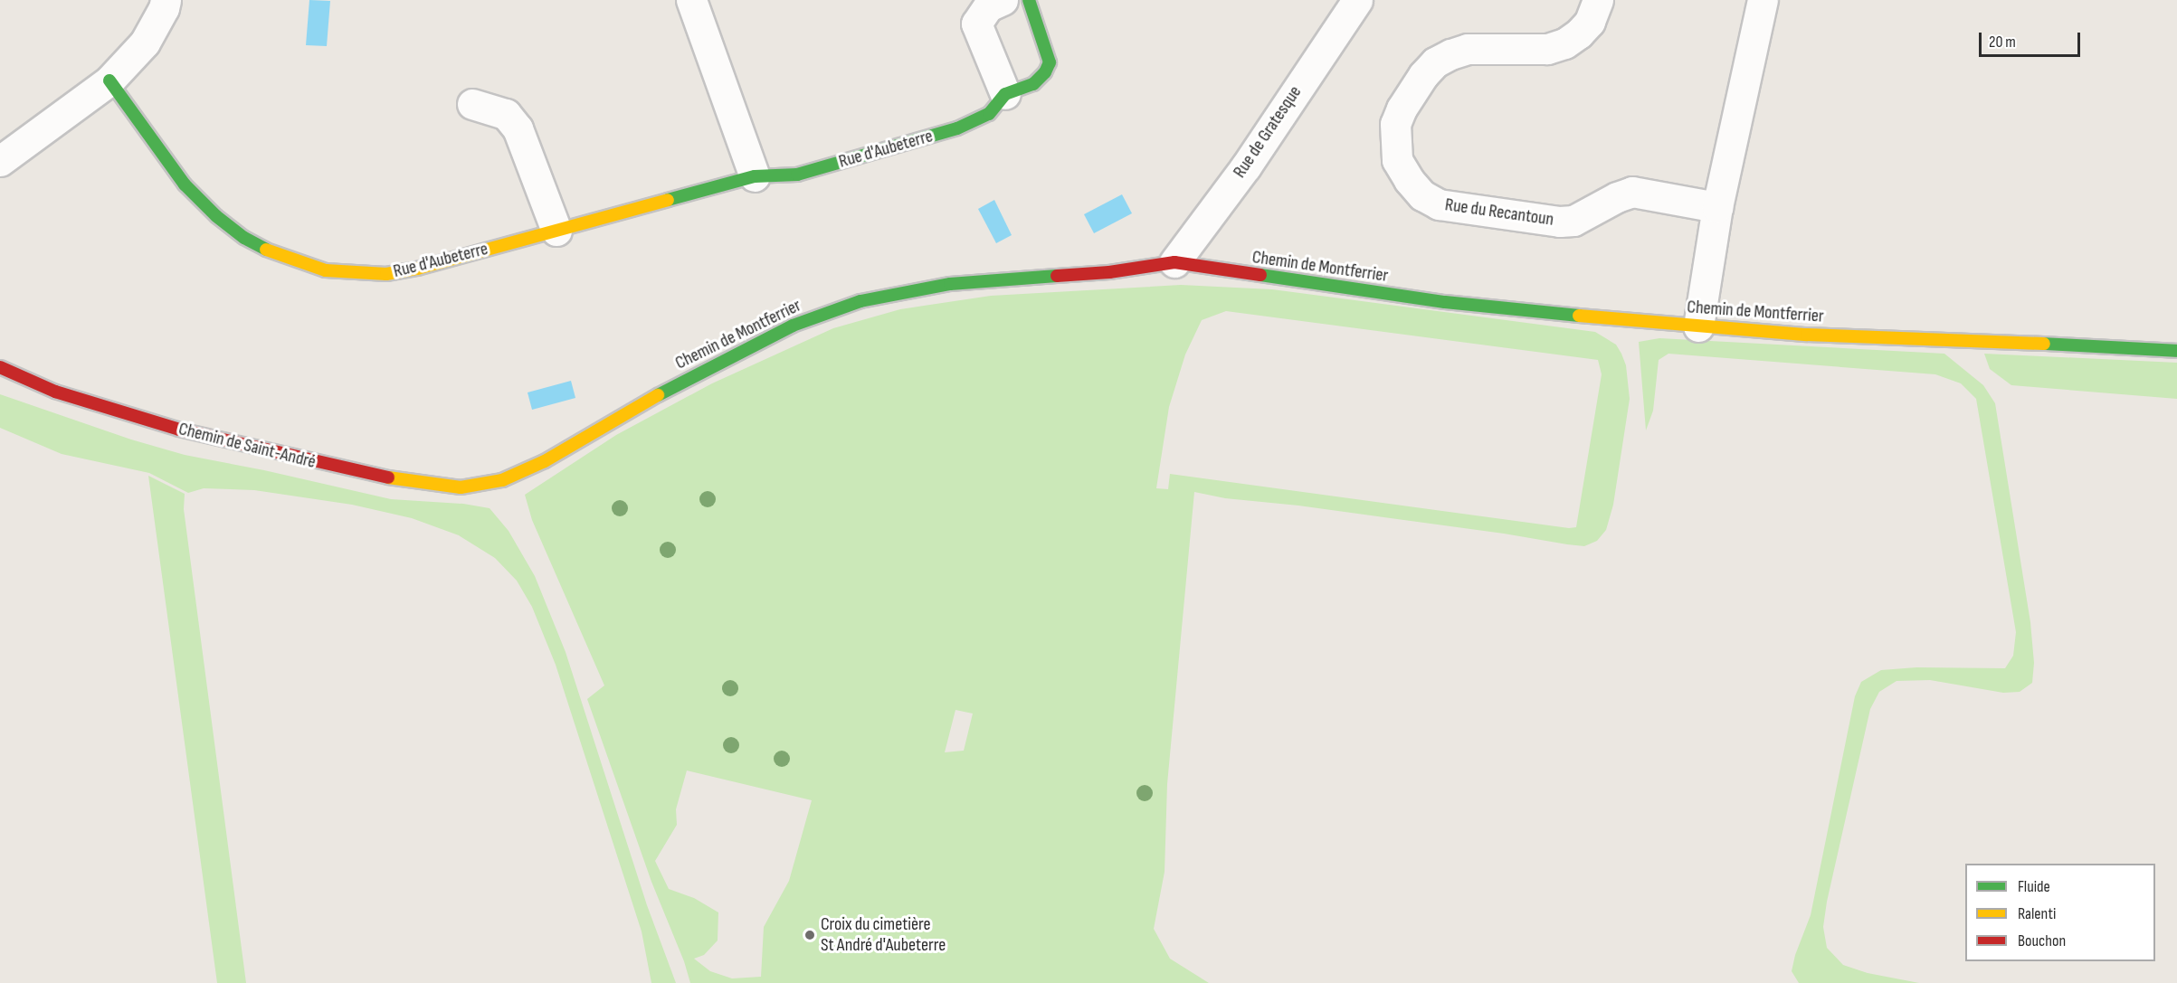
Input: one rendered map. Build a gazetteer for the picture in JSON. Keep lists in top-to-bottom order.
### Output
{
  "streets": {
    "street": [
      "Rue de Gratesque",
      "Rue d'Aubeterre",
      "Rue du Recantoun",
      "Chemin de Montferrier",
      "Chemin de Saint-André"
    ]
  },
  "crossings": [
    ["Rue de Gratesque", "Chemin de Montferrier"],
    ["Chemin de Montferrier", "Chemin de Saint-André"]
  ],
  "places": ["Croix du cimetière St André d'Aubeterre"],
  "legend": ["Fluide", "Ralenti", "Bouchon"],
  "scale_bar": "20 m"
}
